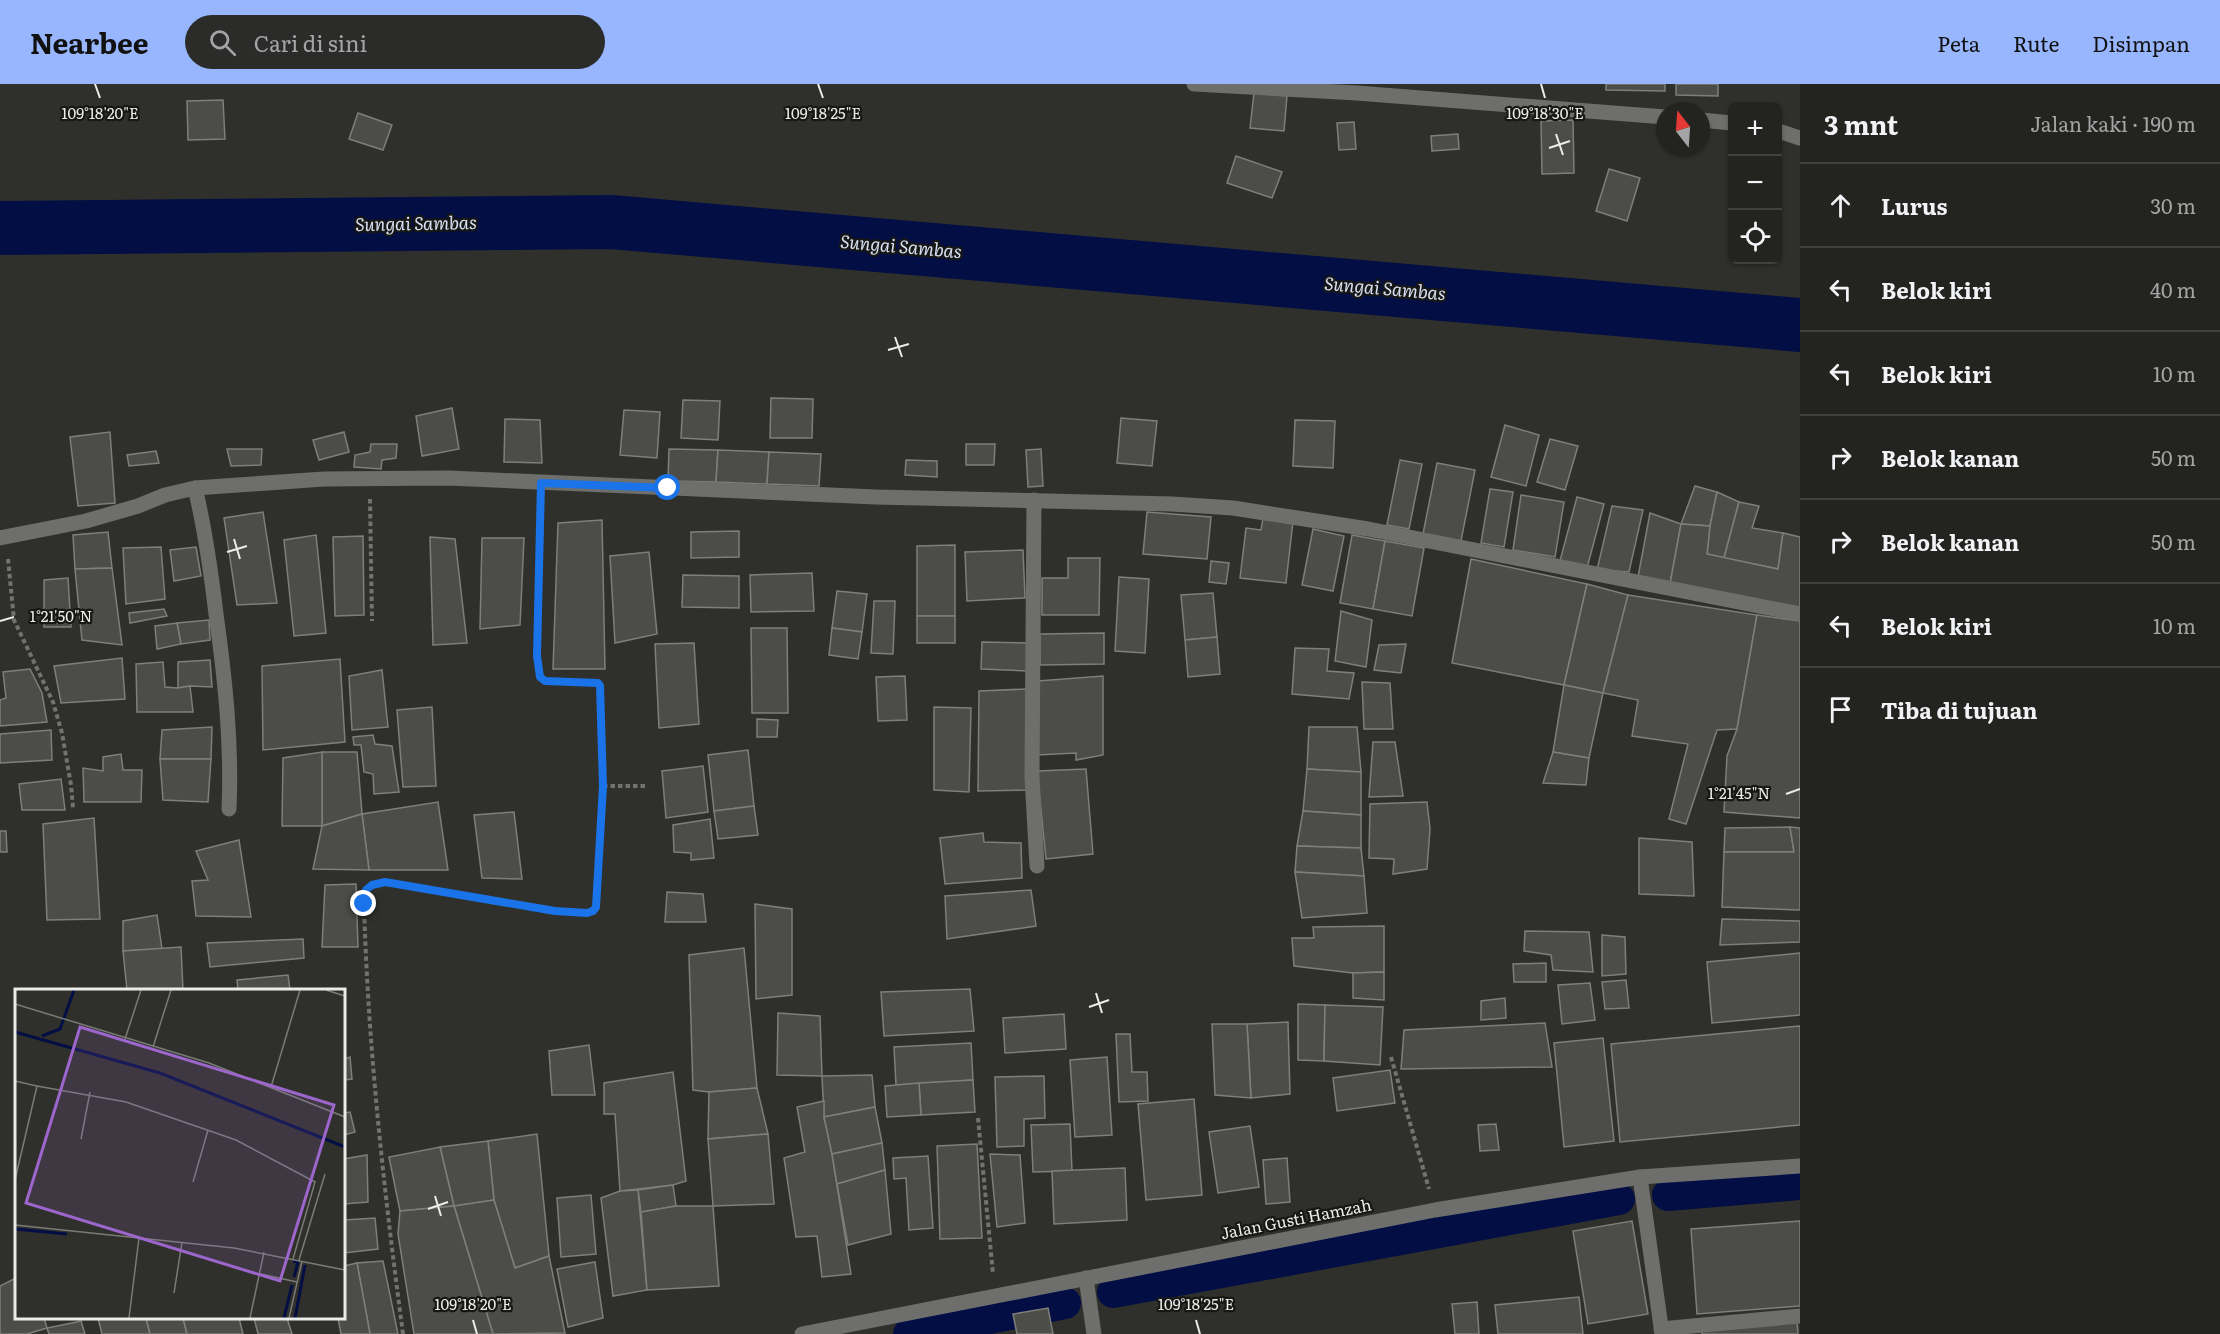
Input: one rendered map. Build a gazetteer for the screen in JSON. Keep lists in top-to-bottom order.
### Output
{
  "streets": {
    "street": ["Jalan Gusti Hamzah"]
  },
  "water": ["Sungai Sambas"],
  "north": "top",
  "page": {
    "header": "Nearbee",
    "search": "Cari di sini",
    "nav": ["Peta", "Rute", "Disimpan"],
    "heading": ["3 mnt", "Jalan kaki · 190 m"],
    "map_buttons": ["+", "−"],
    "list": [
      ["Lurus", "30 m"],
      ["Belok kiri", "40 m"],
      ["Belok kiri", "10 m"],
      ["Belok kanan", "50 m"],
      ["Belok kanan", "50 m"],
      ["Belok kiri", "10 m"],
      "Tiba di tujuan"
    ]
  },
  "coordinates": [
    "109°18'30\"E",
    "109°18'20\"E",
    "109°18'25\"E",
    "1°21'50\"N",
    "1°21'45\"N"
  ]
}
